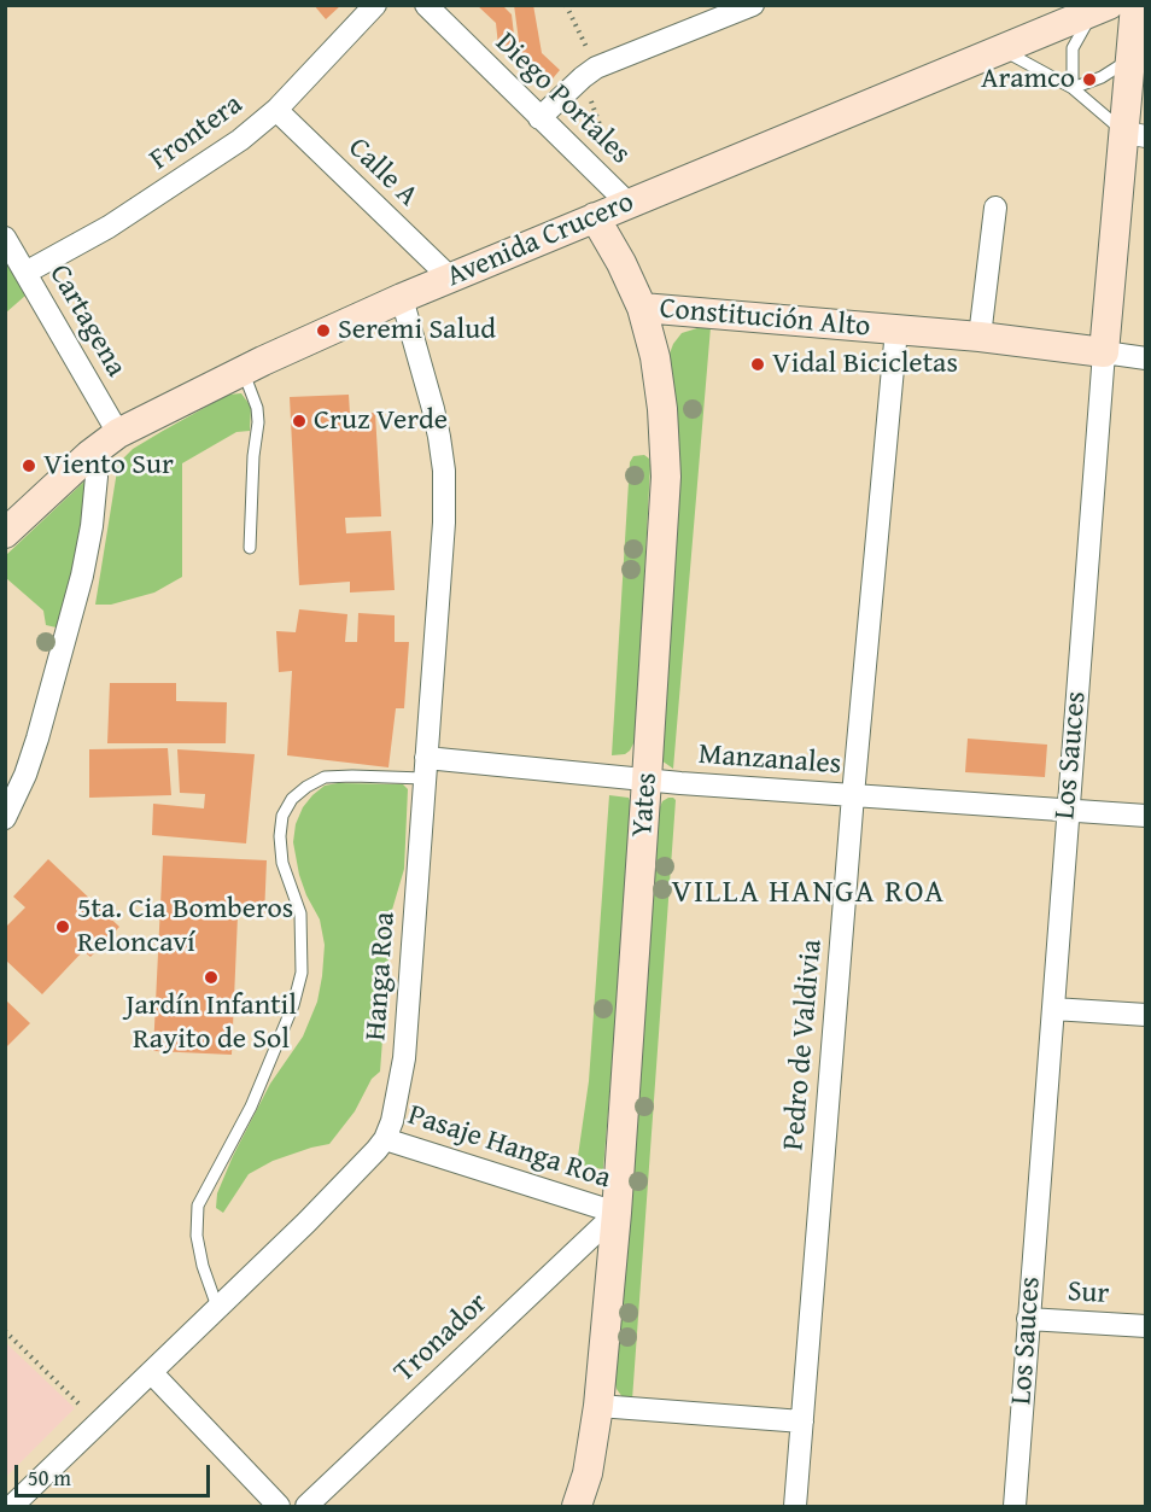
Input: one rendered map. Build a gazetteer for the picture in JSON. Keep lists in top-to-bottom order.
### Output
{
  "streets": {
    "main road": [
      "Avenida Crucero",
      "Constitución Alto",
      "Los Sauces",
      "Yates"
    ],
    "street": [
      "Diego Portales",
      "Frontera",
      "Calle A",
      "Cartagena",
      "Manzanales",
      "Hanga Roa",
      "Pedro de Valdivia",
      "Pasaje Hanga Roa",
      "Sur",
      "Tronador"
    ]
  },
  "crossings": [
    ["Diego Portales", "Avenida Crucero"],
    ["Frontera", "Calle A"],
    ["Frontera", "Cartagena"],
    ["Calle A", "Avenida Crucero"],
    ["Avenida Crucero", "Cartagena"],
    ["Avenida Crucero", "Yates"],
    ["Avenida Crucero", "Hanga Roa"],
    ["Constitución Alto", "Los Sauces"],
    ["Constitución Alto", "Yates"],
    ["Constitución Alto", "Pedro de Valdivia"],
    ["Los Sauces", "Manzanales"],
    ["Los Sauces", "Sur"],
    ["Manzanales", "Yates"],
    ["Manzanales", "Hanga Roa"],
    ["Manzanales", "Pedro de Valdivia"],
    ["Yates", "Pasaje Hanga Roa"],
    ["Yates", "Tronador"],
    ["Hanga Roa", "Pasaje Hanga Roa"],
    ["Pasaje Hanga Roa", "Tronador"]
  ],
  "districts": ["VILLA HANGA ROA"],
  "places": [
    "Aramco",
    "Seremi Salud",
    "Vidal Bicicletas",
    "Cruz Verde",
    "Viento Sur",
    "5ta. Cia Bomberos Reloncaví",
    "Jardín Infantil Rayito de Sol"
  ],
  "scale_bar": "50 m"
}
